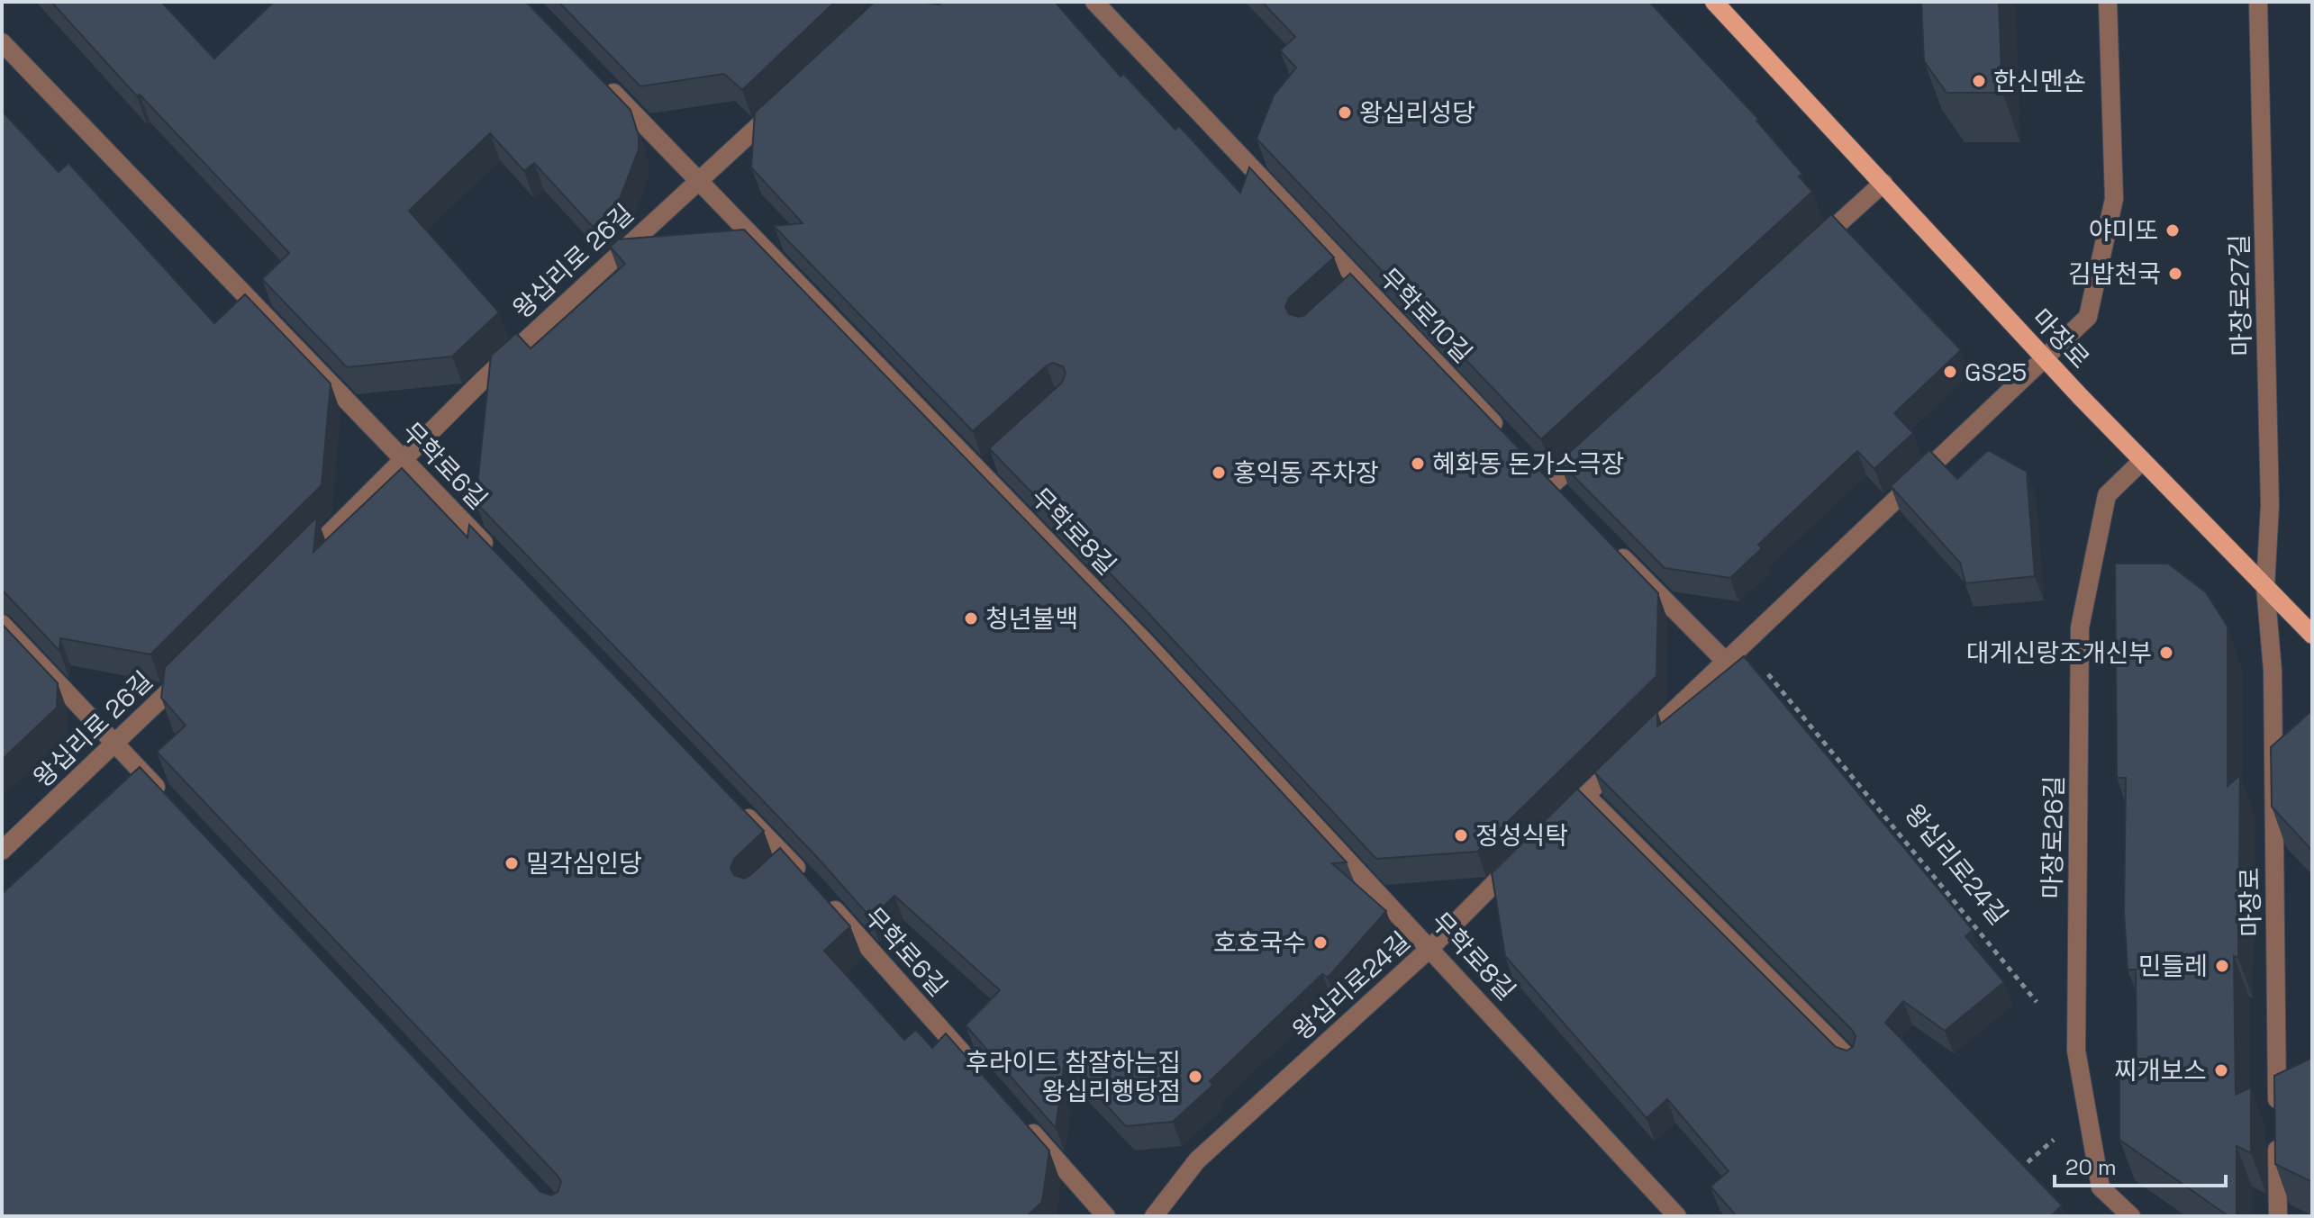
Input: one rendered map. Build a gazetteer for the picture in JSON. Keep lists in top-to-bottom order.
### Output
{
  "streets": {
    "main road": ["마장로"],
    "street": [
      "왕십리로 26길",
      "마장로27길",
      "무학로10길",
      "무학로6길",
      "무학로8길",
      "마장로26길",
      "왕십리로24길"
    ]
  },
  "crossings": [
    ["왕십리로 26길", "무학로6길"],
    ["왕십리로 26길", "무학로8길"],
    ["마장로27길", "마장로"],
    ["마장로", "마장로26길"],
    ["무학로8길", "왕십리로24길"],
    ["마장로26길", "왕십리로24길"]
  ],
  "places": [
    "한신멘숀",
    "왕십리성당",
    "야미또",
    "김밥천국",
    "GS25",
    "혜화동 돈가스극장",
    "홍익동 주차장",
    "청년불백",
    "대게신랑조개신부",
    "정성식탁",
    "밀각심인당",
    "호호국수",
    "민들레",
    "찌개보스",
    "후라이드 참잘하는집 왕십리행당점"
  ],
  "scale_bar": "20 m"
}
